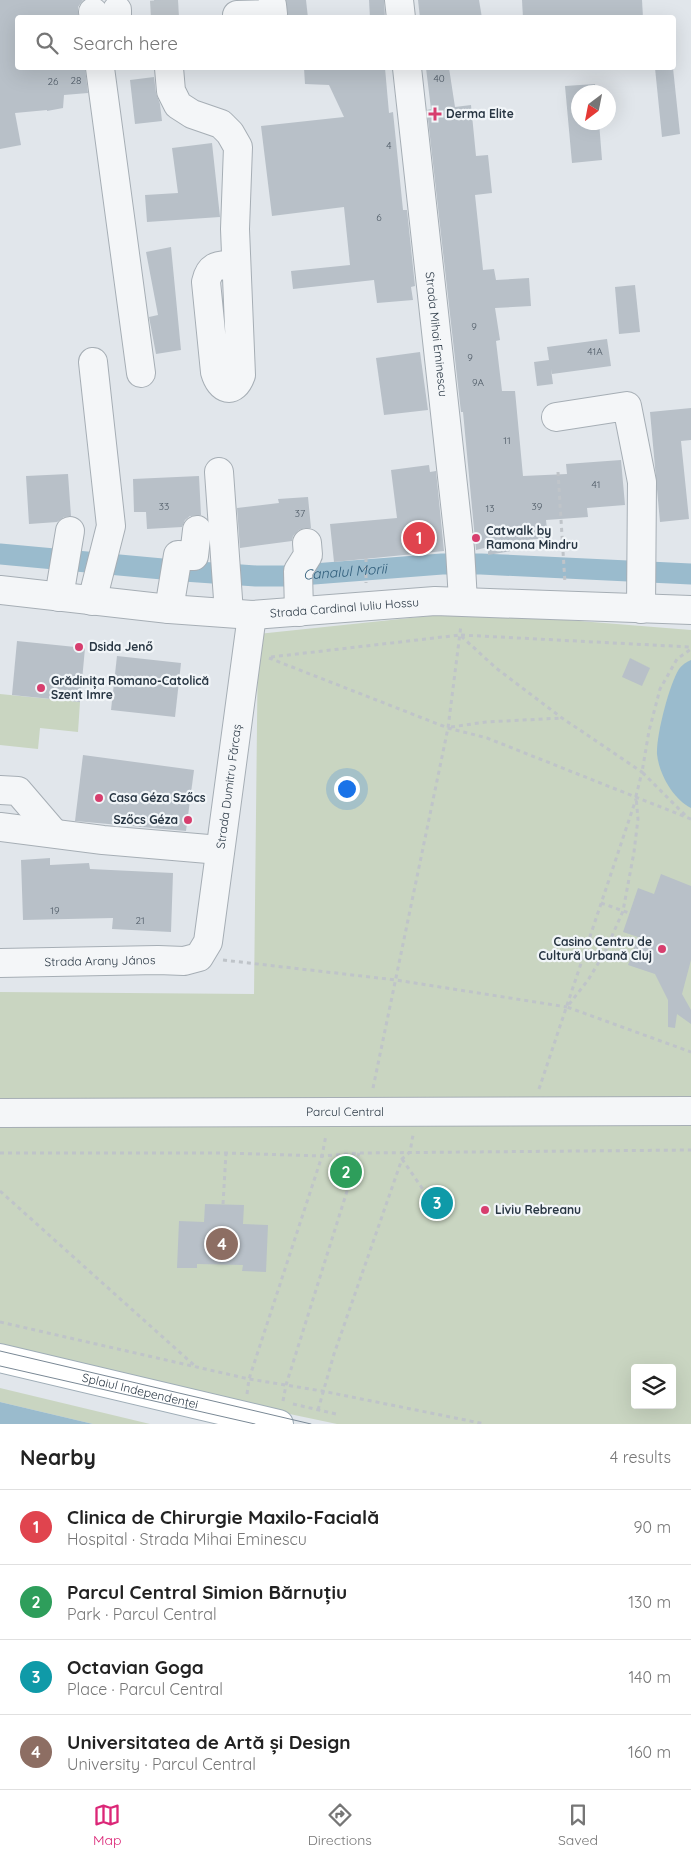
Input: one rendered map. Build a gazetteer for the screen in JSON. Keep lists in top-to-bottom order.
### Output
{
  "streets": {
    "main road": ["Splaiul Independenței"],
    "street": [
      "Strada Mihai Eminescu",
      "Strada Cardinal Iuliu Hossu",
      "Strada Dumitru Fărcaș",
      "Strada Arany János",
      "Parcul Central"
    ]
  },
  "crossings": [
    ["Strada Mihai Eminescu", "Strada Cardinal Iuliu Hossu"],
    ["Strada Cardinal Iuliu Hossu", "Strada Dumitru Fărcaș"],
    ["Strada Dumitru Fărcaș", "Strada Arany János"]
  ],
  "water": ["Canalul Morii"],
  "places": {
    "health": ["Derma Elite"],
    "other": [
      "Catwalk by Ramona Mindru",
      "Dsida Jenő",
      "Grădinița Romano-Catolică Szent Imre",
      "Casa Géza Szőcs",
      "Szőcs Géza",
      "Casino Centru de Cultură Urbană Cluj",
      "Liviu Rebreanu"
    ]
  },
  "house_numbers": [
    "40",
    "28",
    "26",
    "4",
    "6",
    "9",
    "41A",
    "9",
    "9A",
    "11",
    "41",
    "33",
    "39",
    "13",
    "37",
    "19",
    "21"
  ],
  "north": "bottom left",
  "page": {
    "search": "Search here",
    "pins": [
      "1",
      "2",
      "3",
      "4"
    ],
    "heading": ["Nearby", "4 results"],
    "list": [
      {
        "mark": "1",
        "name": "Clinica de Chirurgie Maxilo-Facială",
        "note": "Hospital · Strada Mihai Eminescu",
        "value": "90 m"
      },
      {
        "mark": "2",
        "name": "Parcul Central Simion Bărnuțiu",
        "note": "Park · Parcul Central",
        "value": "130 m"
      },
      {
        "mark": "3",
        "name": "Octavian Goga",
        "note": "Place · Parcul Central",
        "value": "140 m"
      },
      {
        "mark": "4",
        "name": "Universitatea de Artă și Design",
        "note": "University · Parcul Central",
        "value": "160 m"
      }
    ],
    "nav": ["Map", "Directions", "Saved"]
  }
}
